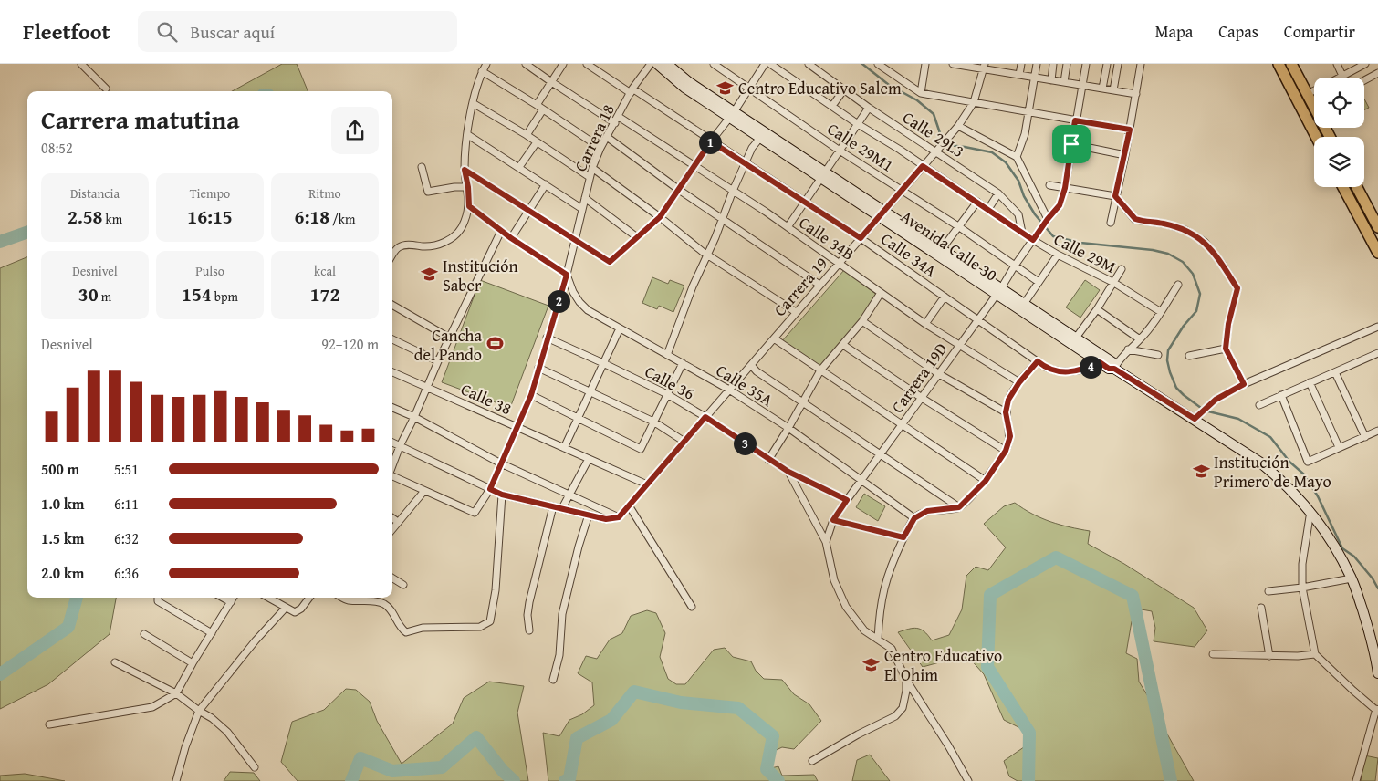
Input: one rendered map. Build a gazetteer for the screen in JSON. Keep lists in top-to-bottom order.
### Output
{
  "streets": {
    "main road": ["Avenida Calle 30"],
    "street": [
      "Calle 29L3",
      "Carrera 18",
      "Calle 29M1",
      "Calle 34B",
      "Calle 29M",
      "Calle 34A",
      "Carrera 19",
      "Carrera 19D",
      "Calle 36",
      "Calle 35A",
      "Calle 38"
    ]
  },
  "crossings": [
    ["Calle 29L3", "Calle 29M"],
    ["Calle 29L3", "Carrera 19"],
    ["Carrera 18", "Calle 34B"],
    ["Carrera 18", "Calle 34A"],
    ["Carrera 18", "Calle 36"],
    ["Carrera 18", "Calle 35A"],
    ["Carrera 18", "Calle 38"],
    ["Calle 29M1", "Carrera 19"],
    ["Calle 29M1", "Carrera 19D"],
    ["Calle 34B", "Carrera 19"],
    ["Calle 34B", "Carrera 19D"],
    ["Avenida Calle 30", "Calle 34A"],
    ["Avenida Calle 30", "Carrera 19"],
    ["Avenida Calle 30", "Carrera 19D"],
    ["Calle 29M", "Carrera 19"],
    ["Calle 29M", "Carrera 19D"],
    ["Calle 34A", "Carrera 19"],
    ["Calle 34A", "Carrera 19D"],
    ["Carrera 19", "Calle 36"],
    ["Carrera 19", "Calle 35A"],
    ["Carrera 19", "Calle 38"],
    ["Carrera 19D", "Calle 36"],
    ["Carrera 19D", "Calle 35A"]
  ],
  "places": {
    "school or university": [
      "Centro Educativo Salem",
      "Institución Saber",
      "Institución Primero de Mayo",
      "Centro Educativo El Ohim"
    ],
    "sports": ["Cancha del Pando"]
  },
  "page": {
    "header": "Fleetfoot",
    "search": "Buscar aquí",
    "nav": ["Mapa", "Capas", "Compartir"],
    "heading": ["Carrera matutina", "08:52"],
    "pins": [
      "1",
      "2",
      "4",
      "3"
    ],
    "stats": [
      ["Distancia", "2.58 km"],
      ["Tiempo", "16:15"],
      ["Ritmo", "6:18 /km"],
      ["Desnivel", "30 m"],
      ["Pulso", "154 bpm"],
      ["kcal", "172"]
    ],
    "chart": ["Desnivel", "92–120 m"],
    "list": [
      {
        "name": "500 m",
        "note": "5:51"
      },
      {
        "name": "1.0 km",
        "note": "6:11"
      },
      {
        "name": "1.5 km",
        "note": "6:32"
      },
      {
        "name": "2.0 km",
        "note": "6:36"
      }
    ]
  }
}
